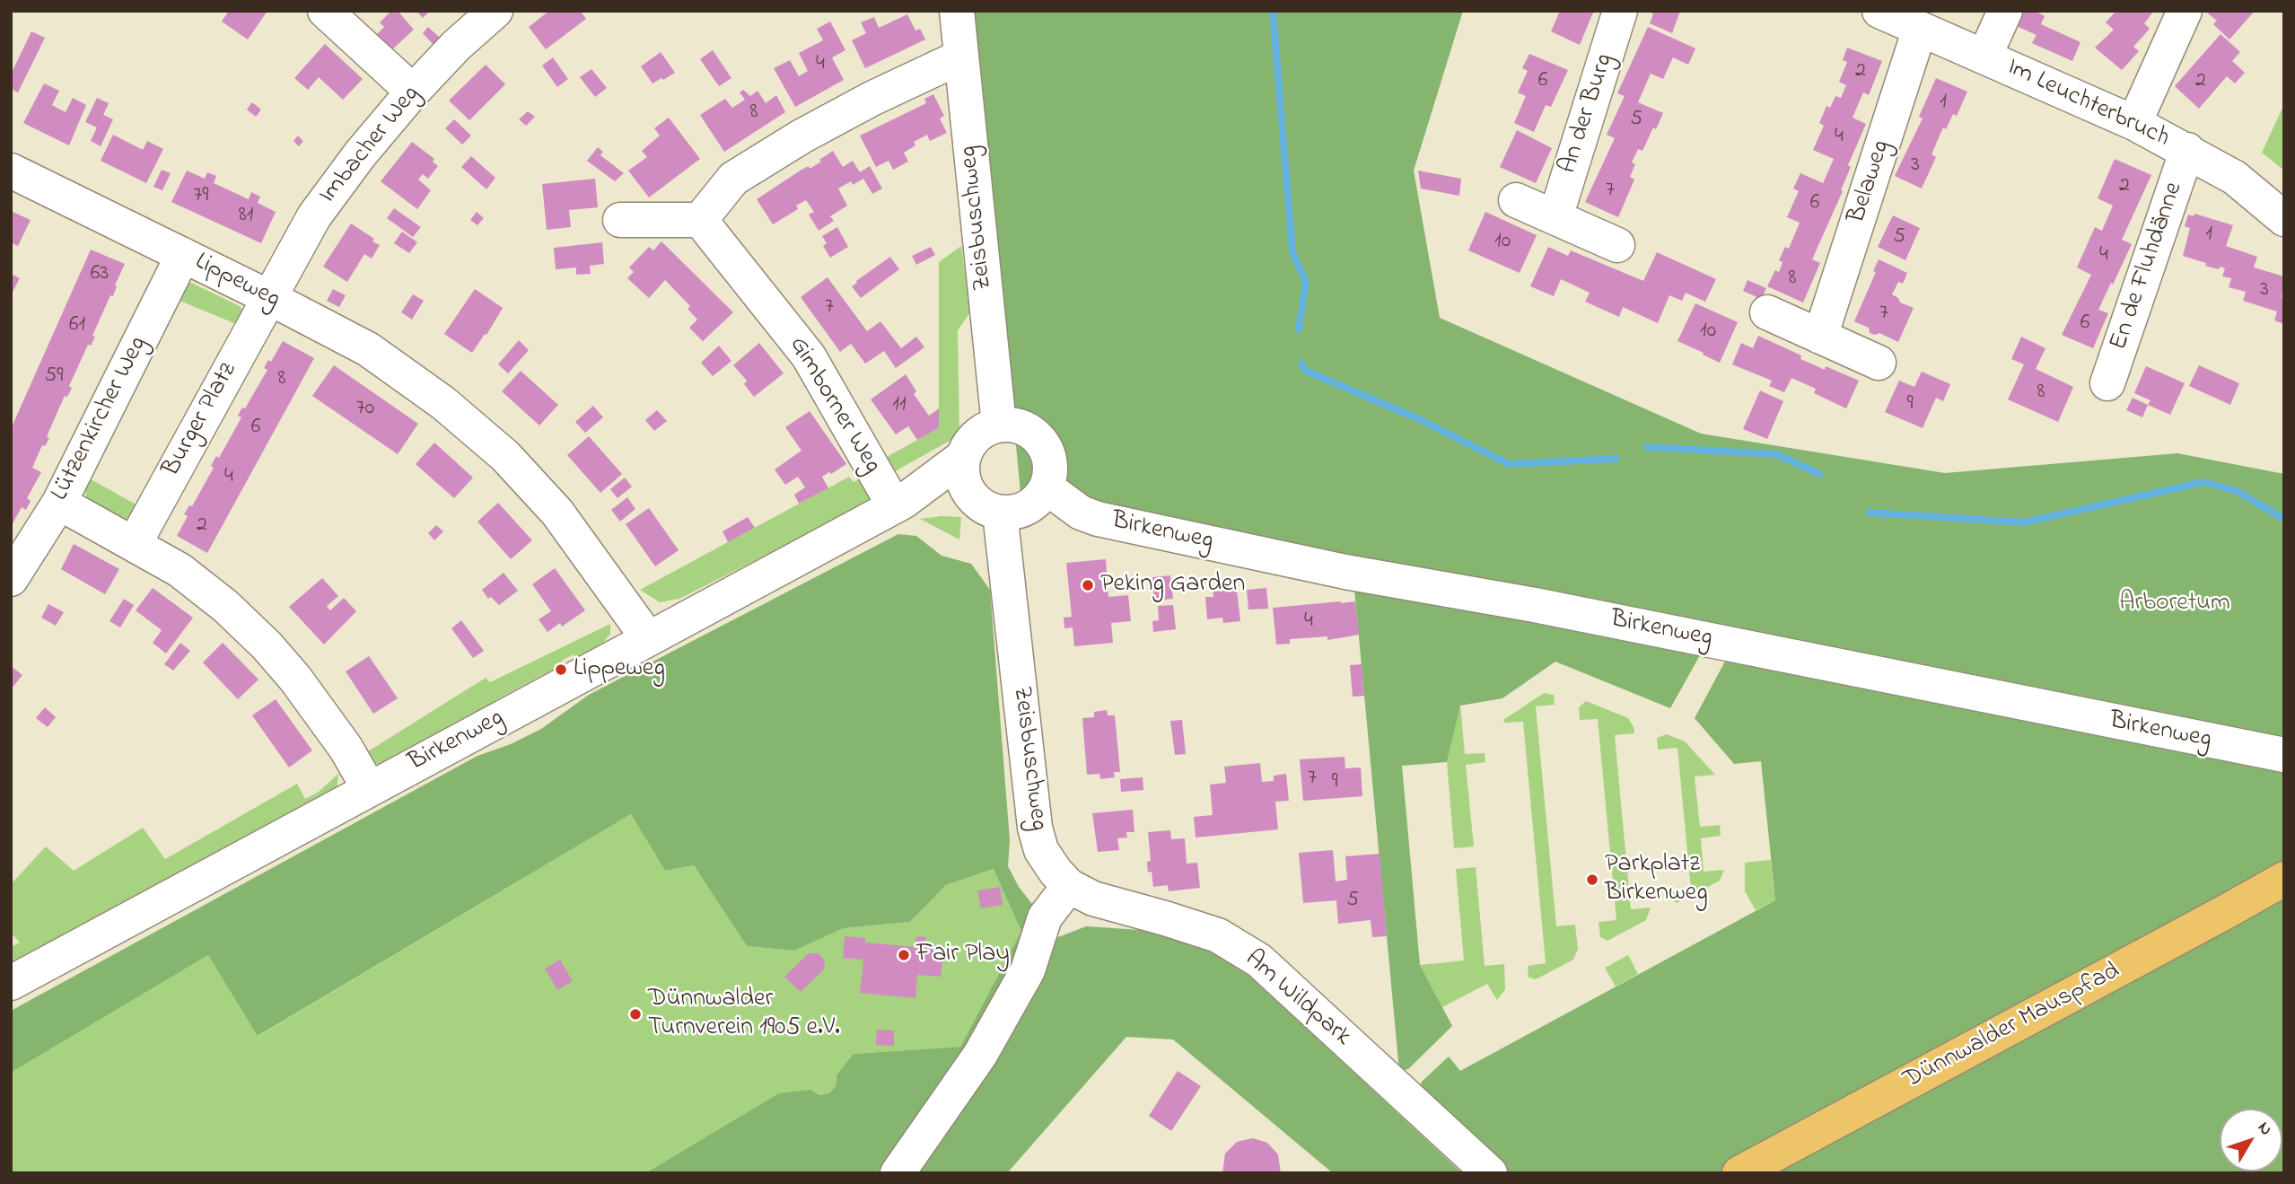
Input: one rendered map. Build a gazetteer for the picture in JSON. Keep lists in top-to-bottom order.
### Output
{
  "streets": {
    "main road": ["Dünnwalder Mauspfad"],
    "street": [
      "Im Leuchterbruch",
      "An der Burg",
      "Imbacher Weg",
      "Belaweg",
      "Zeisbuschweg",
      "En de Fluhdänne",
      "Lippeweg",
      "Gimborner Weg",
      "Lützenkircher Weg",
      "Burger Platz",
      "Birkenweg",
      "Am Wildpark"
    ]
  },
  "crossings": [
    ["Im Leuchterbruch", "Belaweg"],
    ["Im Leuchterbruch", "En de Fluhdänne"],
    ["Imbacher Weg", "Lippeweg"],
    ["Imbacher Weg", "Burger Platz"],
    ["Zeisbuschweg", "Birkenweg"],
    ["Zeisbuschweg", "Am Wildpark"],
    ["Lippeweg", "Lützenkircher Weg"],
    ["Lippeweg", "Burger Platz"],
    ["Lippeweg", "Birkenweg"],
    ["Gimborner Weg", "Birkenweg"]
  ],
  "parks": ["Arboretum"],
  "places": [
    "Peking Garden",
    "Lippeweg",
    "Parkplatz Birkenweg",
    "Fair Play",
    "Dünnwalder Turnverein 1905 e.V."
  ],
  "house_numbers": [
    "4",
    "2",
    "6",
    "2",
    "1",
    "8",
    "5",
    "4",
    "3",
    "2",
    "7",
    "79",
    "6",
    "81",
    "1",
    "5",
    "10",
    "4",
    "63",
    "8",
    "3",
    "7",
    "7",
    "6",
    "61",
    "10",
    "59",
    "8",
    "8",
    "9",
    "11",
    "70",
    "6",
    "4",
    "2",
    "4",
    "7",
    "9",
    "5"
  ],
  "north": "top right"
}
